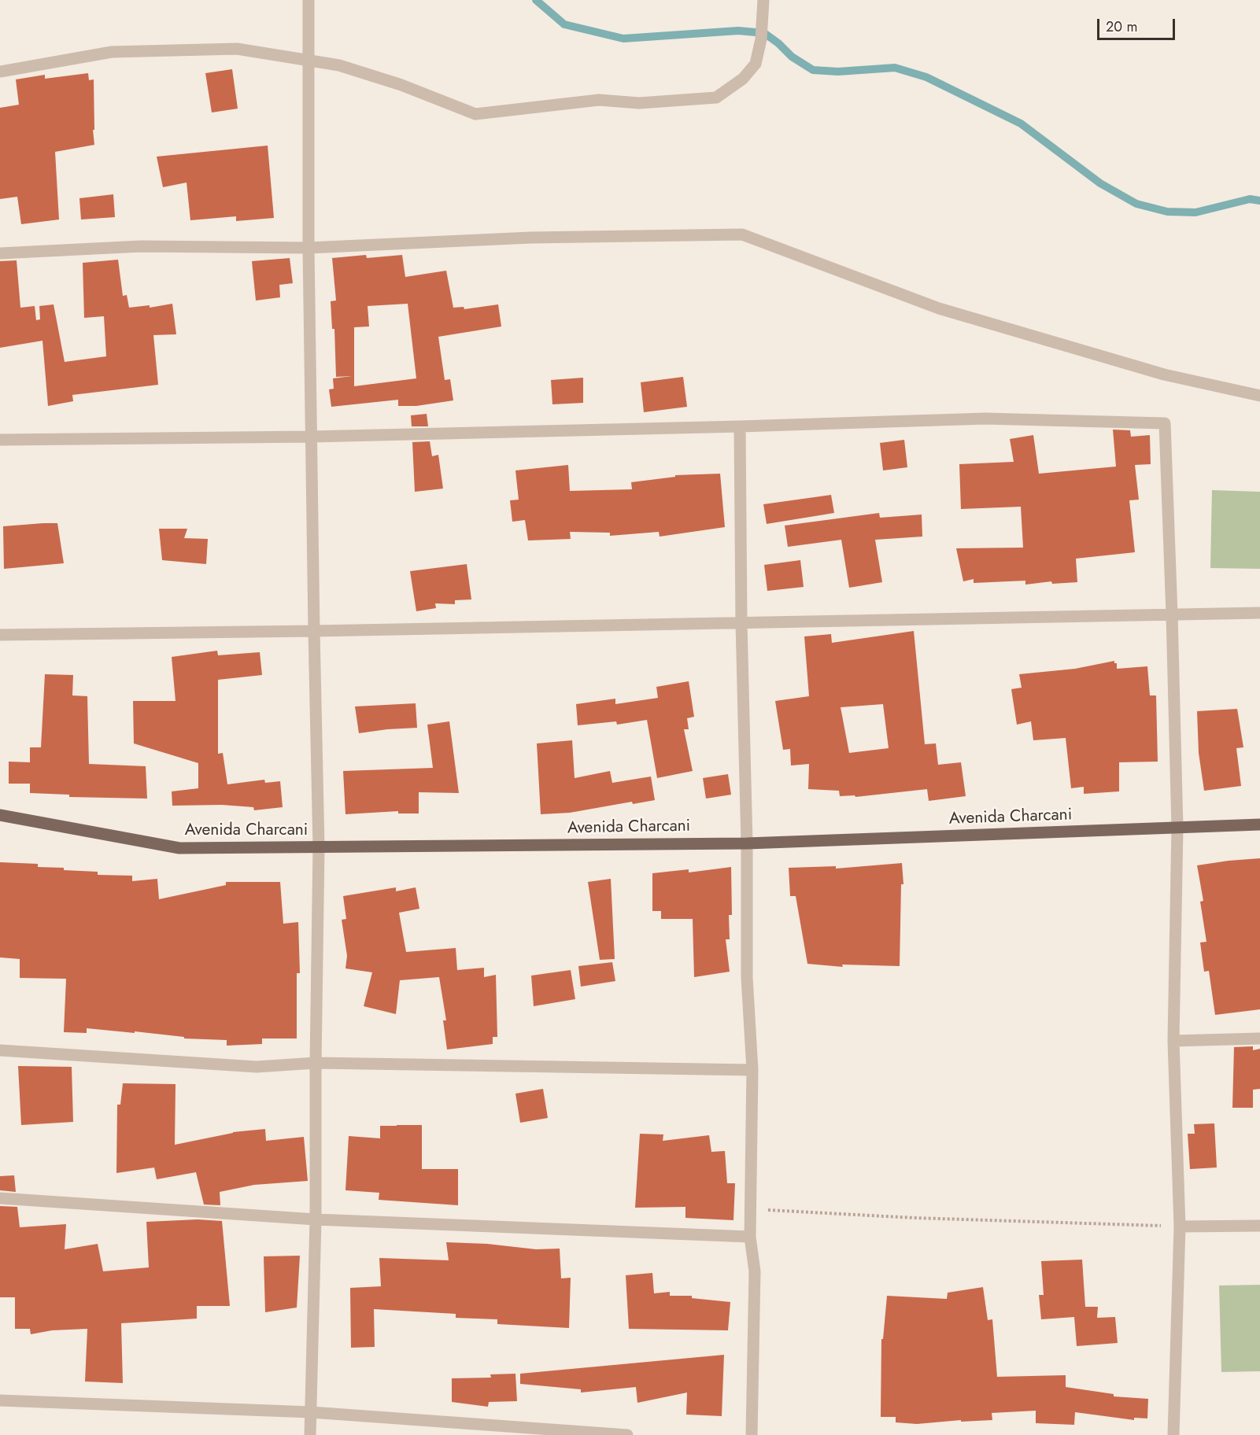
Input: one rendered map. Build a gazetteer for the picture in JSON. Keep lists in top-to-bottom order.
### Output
{
  "streets": {
    "main road": ["Avenida Charcani"]
  },
  "scale_bar": "20 m"
}
